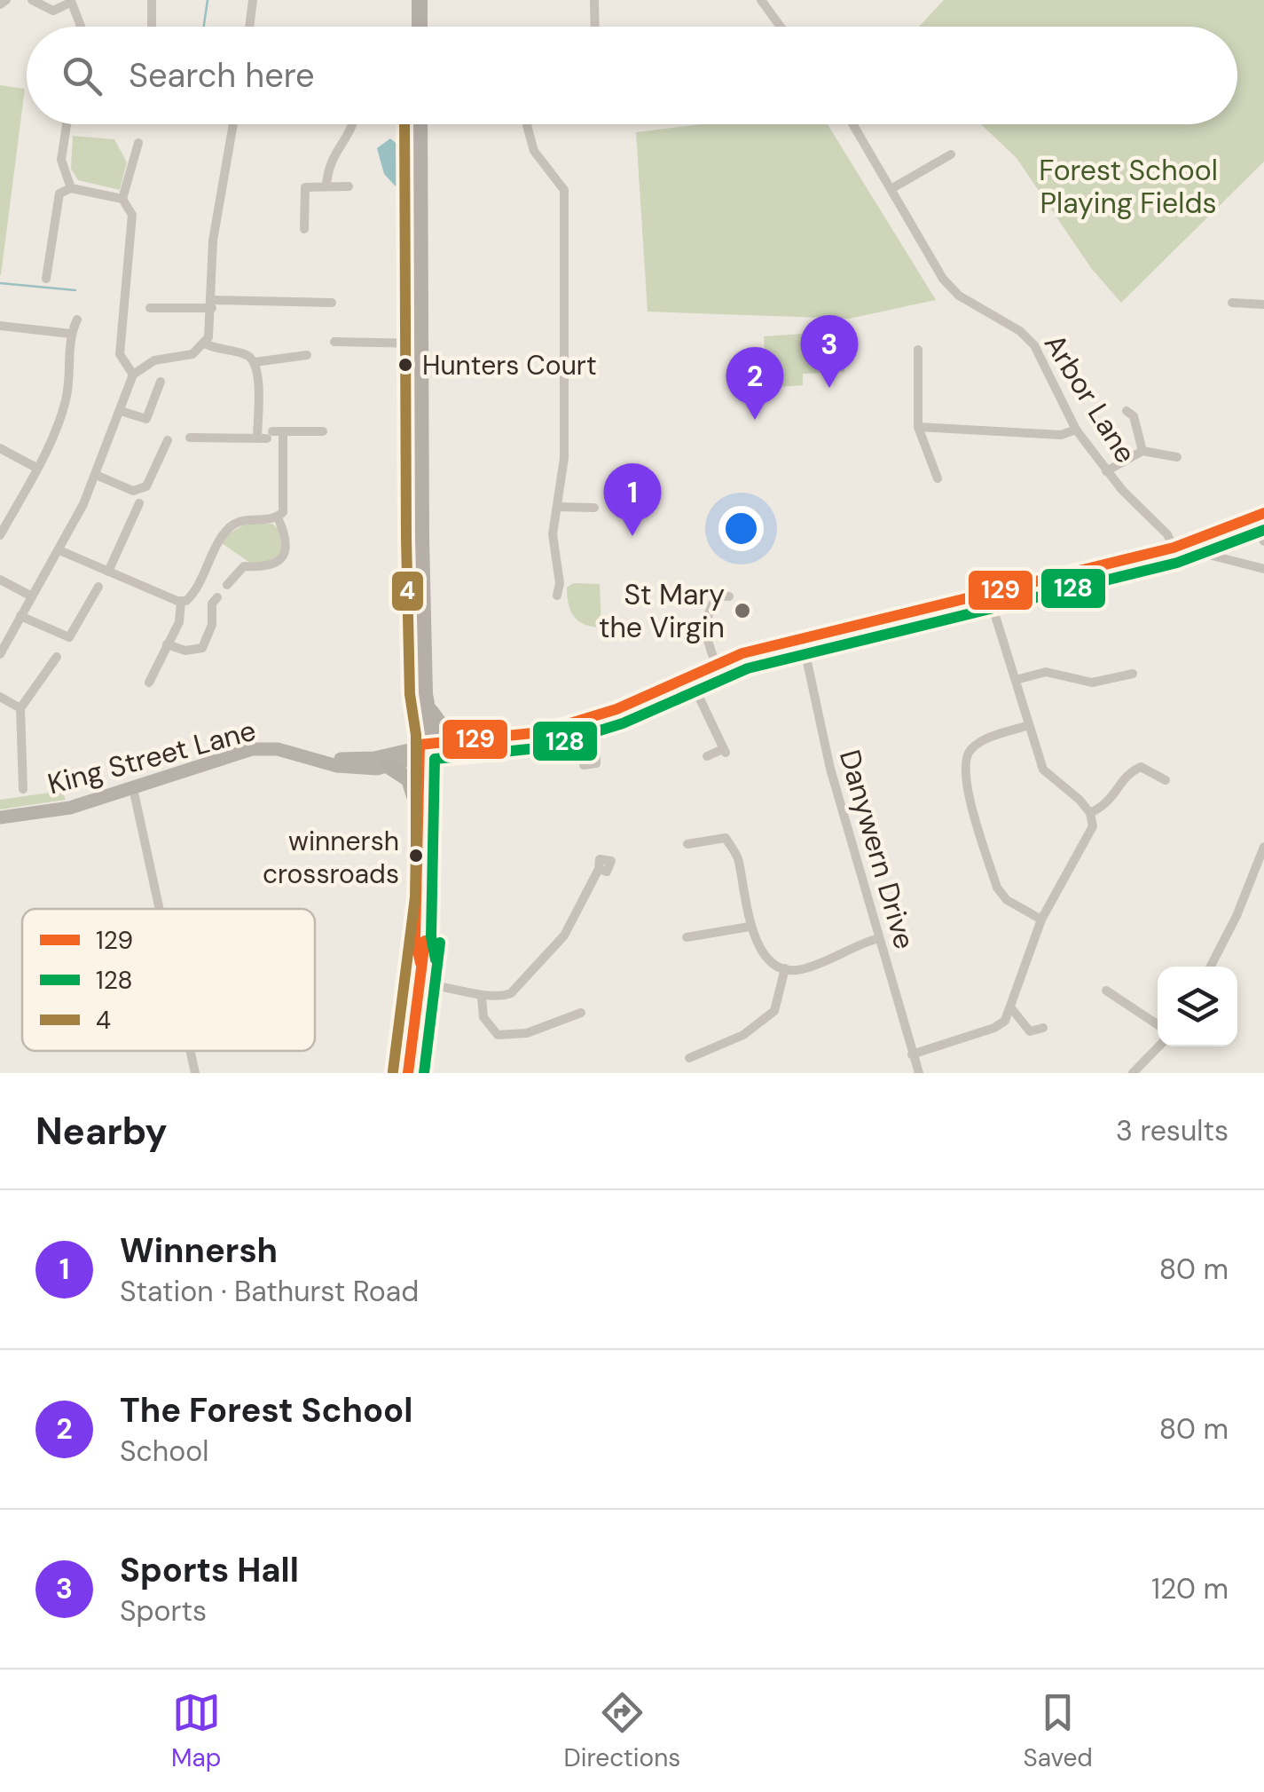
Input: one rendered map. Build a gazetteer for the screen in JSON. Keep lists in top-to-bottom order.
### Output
{
  "streets": {
    "main road": ["King Street Lane"],
    "street": ["Arbor Lane", "Danywern Drive"]
  },
  "parks": ["Forest School Playing Fields"],
  "places": ["Hunters Court", "St Mary the Virgin", "winnersh crossroads"],
  "lines": ["transit line 4", "transit line 129", "transit line 128"],
  "legend": ["129", "128", "4"],
  "page": {
    "search": "Search here",
    "pins": ["3", "2", "1"],
    "heading": ["Nearby", "3 results"],
    "list": [
      {
        "mark": "1",
        "name": "Winnersh",
        "note": "Station · Bathurst Road",
        "value": "80 m"
      },
      {
        "mark": "2",
        "name": "The Forest School",
        "note": "School",
        "value": "80 m"
      },
      {
        "mark": "3",
        "name": "Sports Hall",
        "note": "Sports",
        "value": "120 m"
      }
    ],
    "nav": ["Map", "Directions", "Saved"]
  }
}
